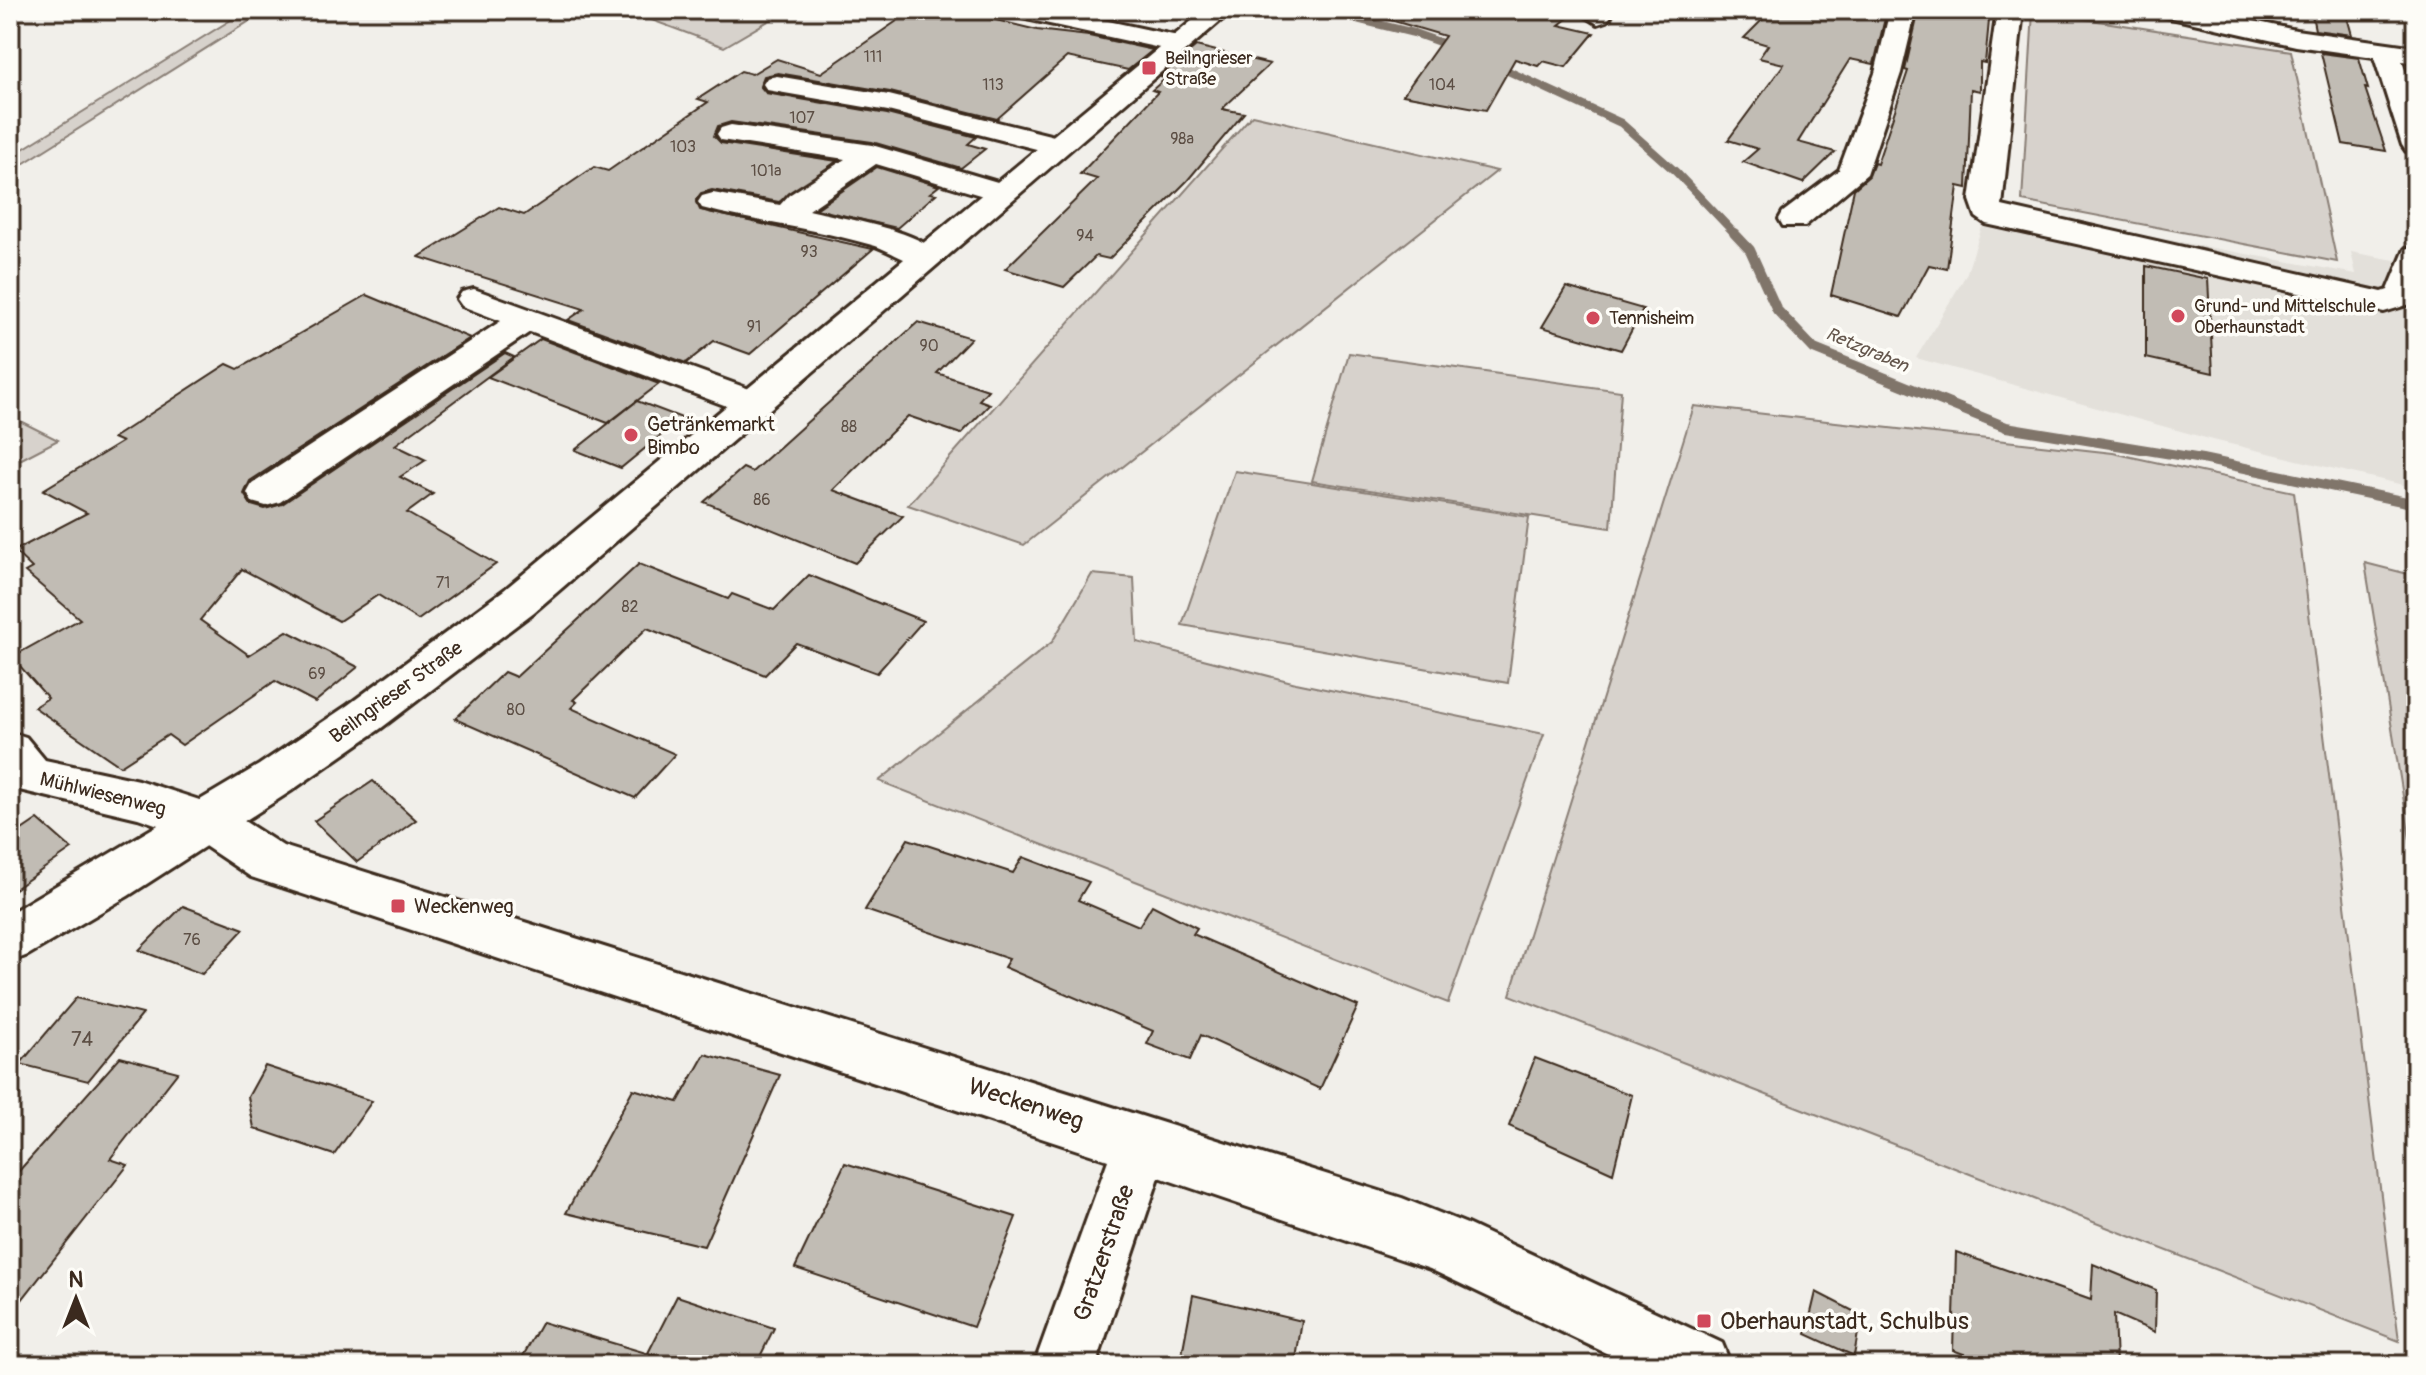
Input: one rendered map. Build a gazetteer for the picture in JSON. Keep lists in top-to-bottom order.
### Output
{
  "streets": {
    "street": [
      "Beilngrieser Straße",
      "Mühlwiesenweg",
      "Weckenweg",
      "Gratzerstraße"
    ]
  },
  "crossings": [
    ["Beilngrieser Straße", "Mühlwiesenweg"],
    ["Beilngrieser Straße", "Weckenweg"],
    ["Mühlwiesenweg", "Weckenweg"],
    ["Weckenweg", "Gratzerstraße"]
  ],
  "water": ["Retzgraben"],
  "places": {
    "transit": ["Beilngrieser Straße", "Weckenweg", "Oberhaunstadt, Schulbus"],
    "other": ["Grund- und Mittelschule Oberhaunstadt", "Tennisheim", "Getränkemarkt Bimbo"]
  },
  "house_numbers": [
    "111",
    "113",
    "104",
    "107",
    "98a",
    "103",
    "101a",
    "94",
    "93",
    "91",
    "90",
    "88",
    "86",
    "71",
    "82",
    "69",
    "80",
    "76",
    "74"
  ],
  "north": "top"
}
